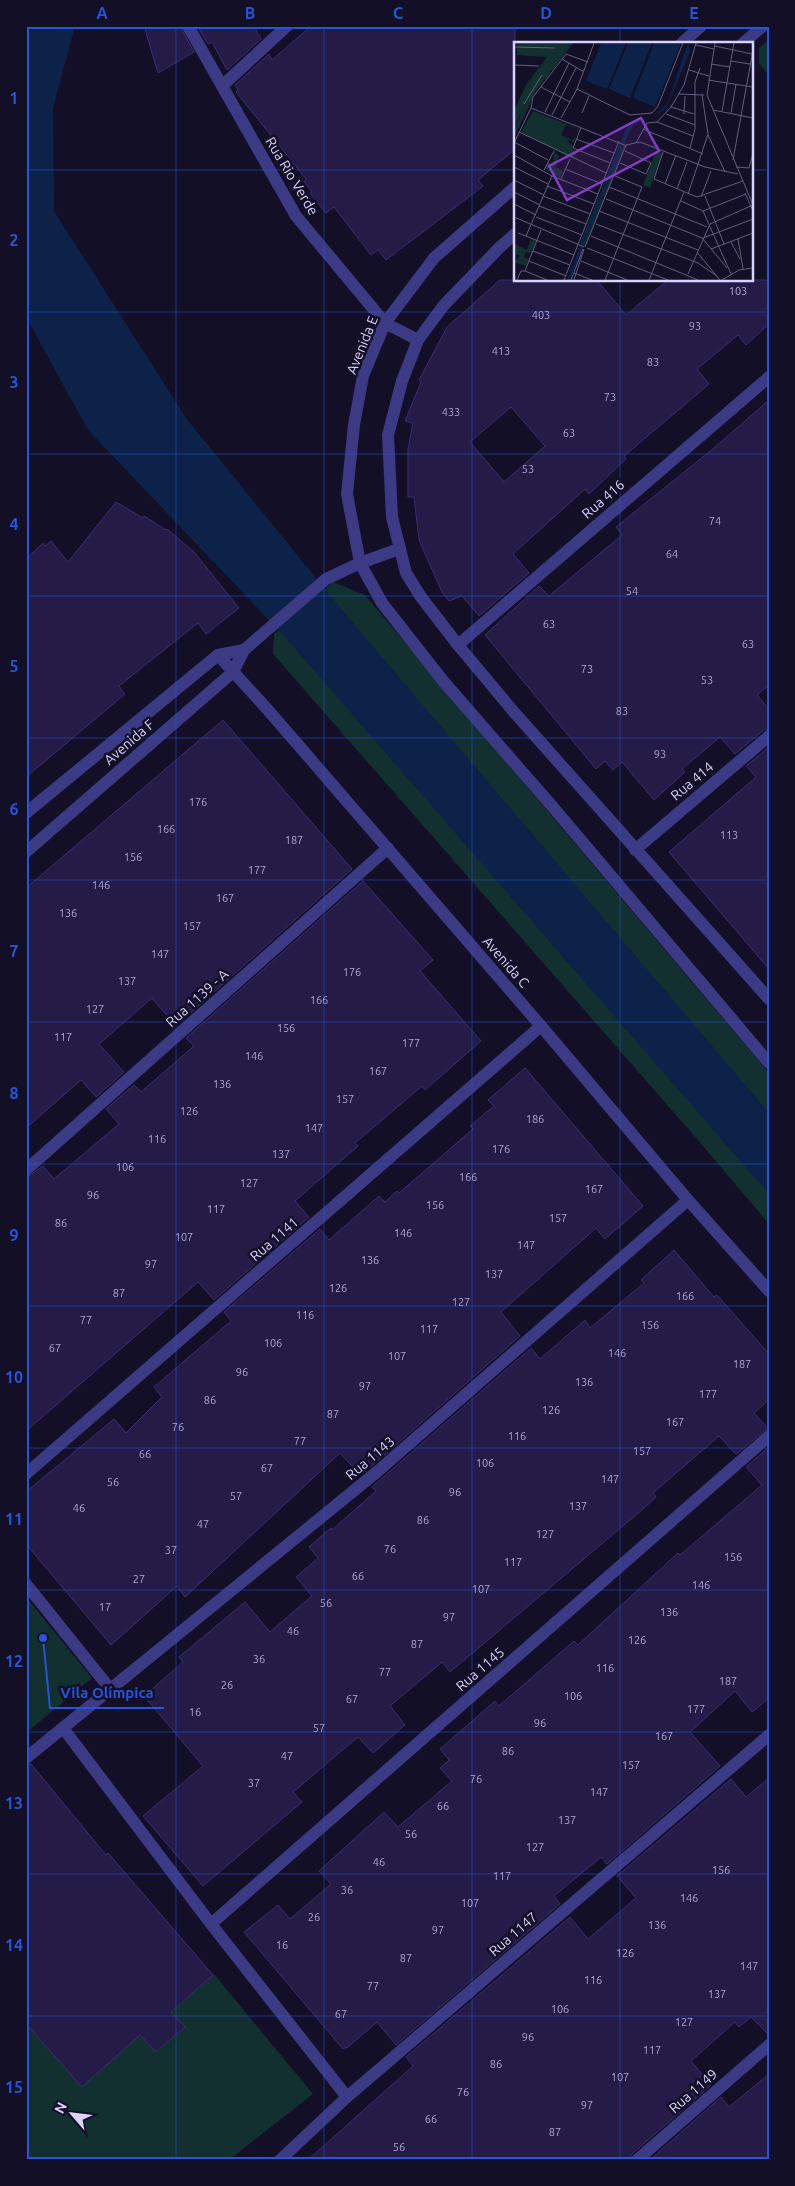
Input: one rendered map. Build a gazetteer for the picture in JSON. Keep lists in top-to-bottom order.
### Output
{
  "streets": {
    "street": [
      "Rua Rio Verde",
      "Avenida E",
      "Rua 416",
      "Avenida F",
      "Rua 414",
      "Avenida C",
      "Rua 1139 - A",
      "Rua 1141",
      "Rua 1143",
      "Rua 1145",
      "Rua 1147",
      "Rua 1149"
    ]
  },
  "crossings": [
    ["Rua Rio Verde", "Avenida E"],
    ["Avenida F", "Avenida C"],
    ["Avenida C", "Rua 1139 - A"],
    ["Avenida C", "Rua 1141"],
    ["Avenida C", "Rua 1143"]
  ],
  "places": ["Vila Olímpica"],
  "house_numbers": [
    "103",
    "403",
    "93",
    "413",
    "83",
    "73",
    "433",
    "63",
    "53",
    "74",
    "64",
    "54",
    "63",
    "63",
    "73",
    "53",
    "83",
    "93",
    "176",
    "166",
    "113",
    "187",
    "156",
    "177",
    "146",
    "167",
    "136",
    "157",
    "147",
    "176",
    "137",
    "166",
    "127",
    "156",
    "117",
    "177",
    "146",
    "167",
    "136",
    "157",
    "126",
    "186",
    "147",
    "116",
    "176",
    "137",
    "106",
    "166",
    "127",
    "167",
    "96",
    "156",
    "117",
    "157",
    "86",
    "146",
    "107",
    "147",
    "136",
    "97",
    "137",
    "126",
    "87",
    "166",
    "127",
    "116",
    "77",
    "156",
    "117",
    "106",
    "67",
    "146",
    "107",
    "187",
    "96",
    "136",
    "97",
    "177",
    "86",
    "126",
    "87",
    "167",
    "76",
    "116",
    "77",
    "157",
    "66",
    "106",
    "67",
    "147",
    "56",
    "96",
    "57",
    "137",
    "46",
    "86",
    "47",
    "127",
    "76",
    "37",
    "156",
    "117",
    "66",
    "27",
    "146",
    "107",
    "56",
    "17",
    "136",
    "97",
    "46",
    "126",
    "87",
    "36",
    "116",
    "77",
    "187",
    "26",
    "106",
    "67",
    "177",
    "16",
    "96",
    "57",
    "167",
    "86",
    "47",
    "157",
    "76",
    "37",
    "147",
    "66",
    "137",
    "56",
    "127",
    "46",
    "156",
    "117",
    "36",
    "146",
    "107",
    "26",
    "136",
    "97",
    "16",
    "126",
    "87",
    "147",
    "116",
    "77",
    "137",
    "106",
    "67",
    "127",
    "96",
    "117",
    "86",
    "107",
    "76",
    "97",
    "66",
    "87",
    "56"
  ],
  "north": "top left",
  "grid": {
    "columns": [
      "A",
      "B",
      "C",
      "D",
      "E"
    ],
    "rows": [
      "1",
      "2",
      "3",
      "4",
      "5",
      "6",
      "7",
      "8",
      "9",
      "10",
      "11",
      "12",
      "13",
      "14",
      "15"
    ]
  }
}
